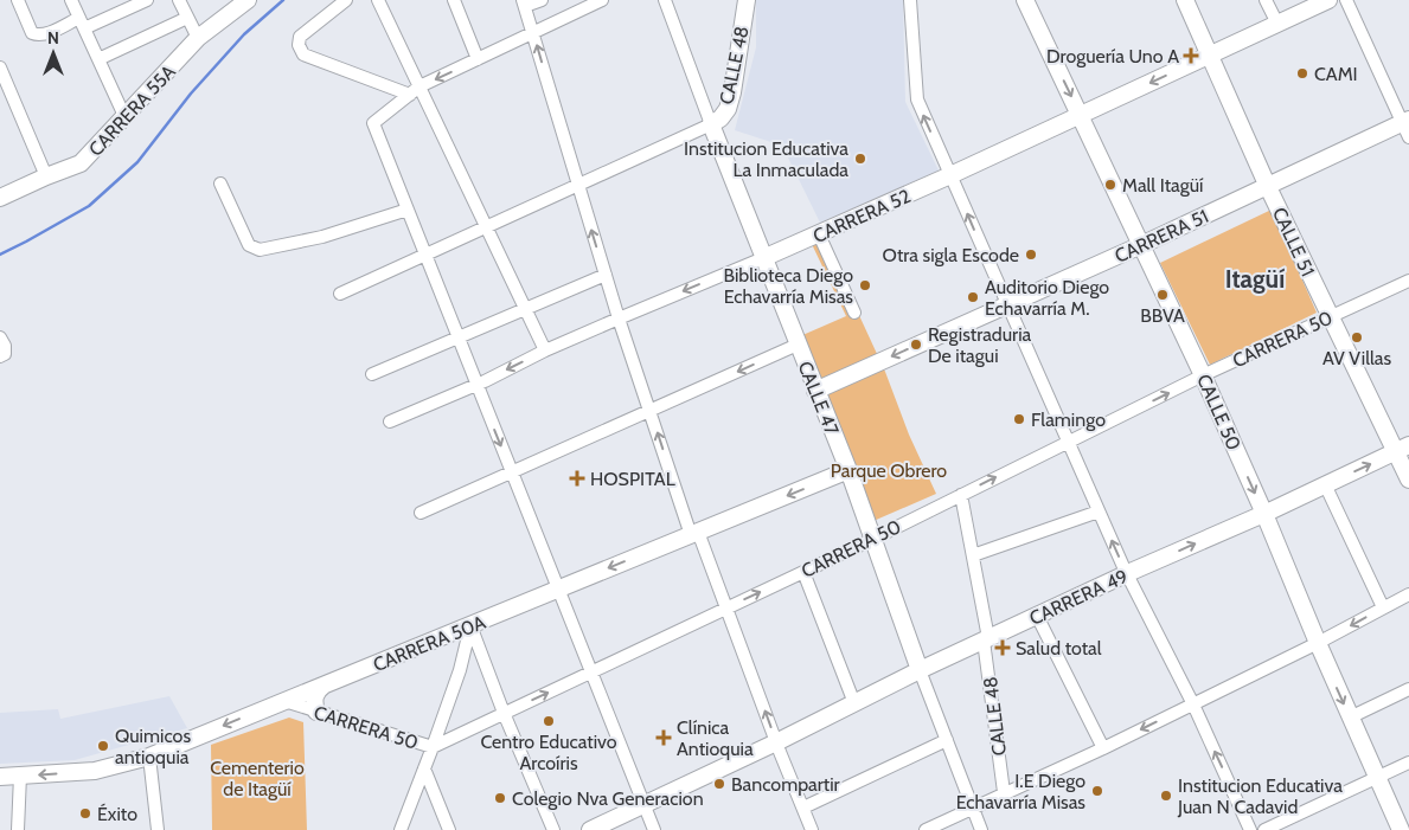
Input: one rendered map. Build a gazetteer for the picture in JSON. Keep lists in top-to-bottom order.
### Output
{
  "streets": {
    "street": [
      "CALLE 48",
      "CARRERA 55A",
      "CARRERA 52",
      "CARRERA 51",
      "CALLE 51",
      "CARRERA 50",
      "CALLE 47",
      "CALLE 50",
      "CARRERA 49",
      "CARRERA 50A"
    ]
  },
  "crossings": [
    ["CALLE 48", "CARRERA 50"],
    ["CALLE 48", "CALLE 47"],
    ["CALLE 48", "CARRERA 49"],
    ["CARRERA 52", "CALLE 51"],
    ["CARRERA 52", "CALLE 47"],
    ["CARRERA 52", "CALLE 50"],
    ["CARRERA 51", "CALLE 51"],
    ["CARRERA 51", "CALLE 47"],
    ["CARRERA 51", "CALLE 50"],
    ["CALLE 51", "CARRERA 50"],
    ["CALLE 51", "CARRERA 49"],
    ["CARRERA 50", "CALLE 47"],
    ["CARRERA 50", "CALLE 50"],
    ["CARRERA 50", "CARRERA 50A"],
    ["CALLE 47", "CARRERA 49"],
    ["CALLE 47", "CARRERA 50A"],
    ["CALLE 50", "CARRERA 49"]
  ],
  "one_way": ["CARRERA 50"],
  "districts": ["Itagüí"],
  "parks": ["Parque Obrero", "Cementerio de Itagüí"],
  "places": {
    "health": [
      "Droguería Uno A",
      "HOSPITAL",
      "Salud total",
      "Clínica Antioquia"
    ],
    "other": [
      "CAMI",
      "Institucion Educativa La Inmaculada",
      "Mall Itagüí",
      "Otra sigla Escode",
      "Biblioteca Diego Echavarría Misas",
      "BBVA",
      "Auditorio Diego Echavarría M.",
      "AV Villas",
      "Registraduria De itagui",
      "Flamingo",
      "Centro Educativo Arcoíris",
      "Quimicos antioquia",
      "Bancompartir",
      "I.E Diego Echavarría Misas",
      "Institucion Educativa Juan N Cadavid",
      "Colegio Nva Generacion",
      "Éxito"
    ]
  },
  "north": "top"
}
